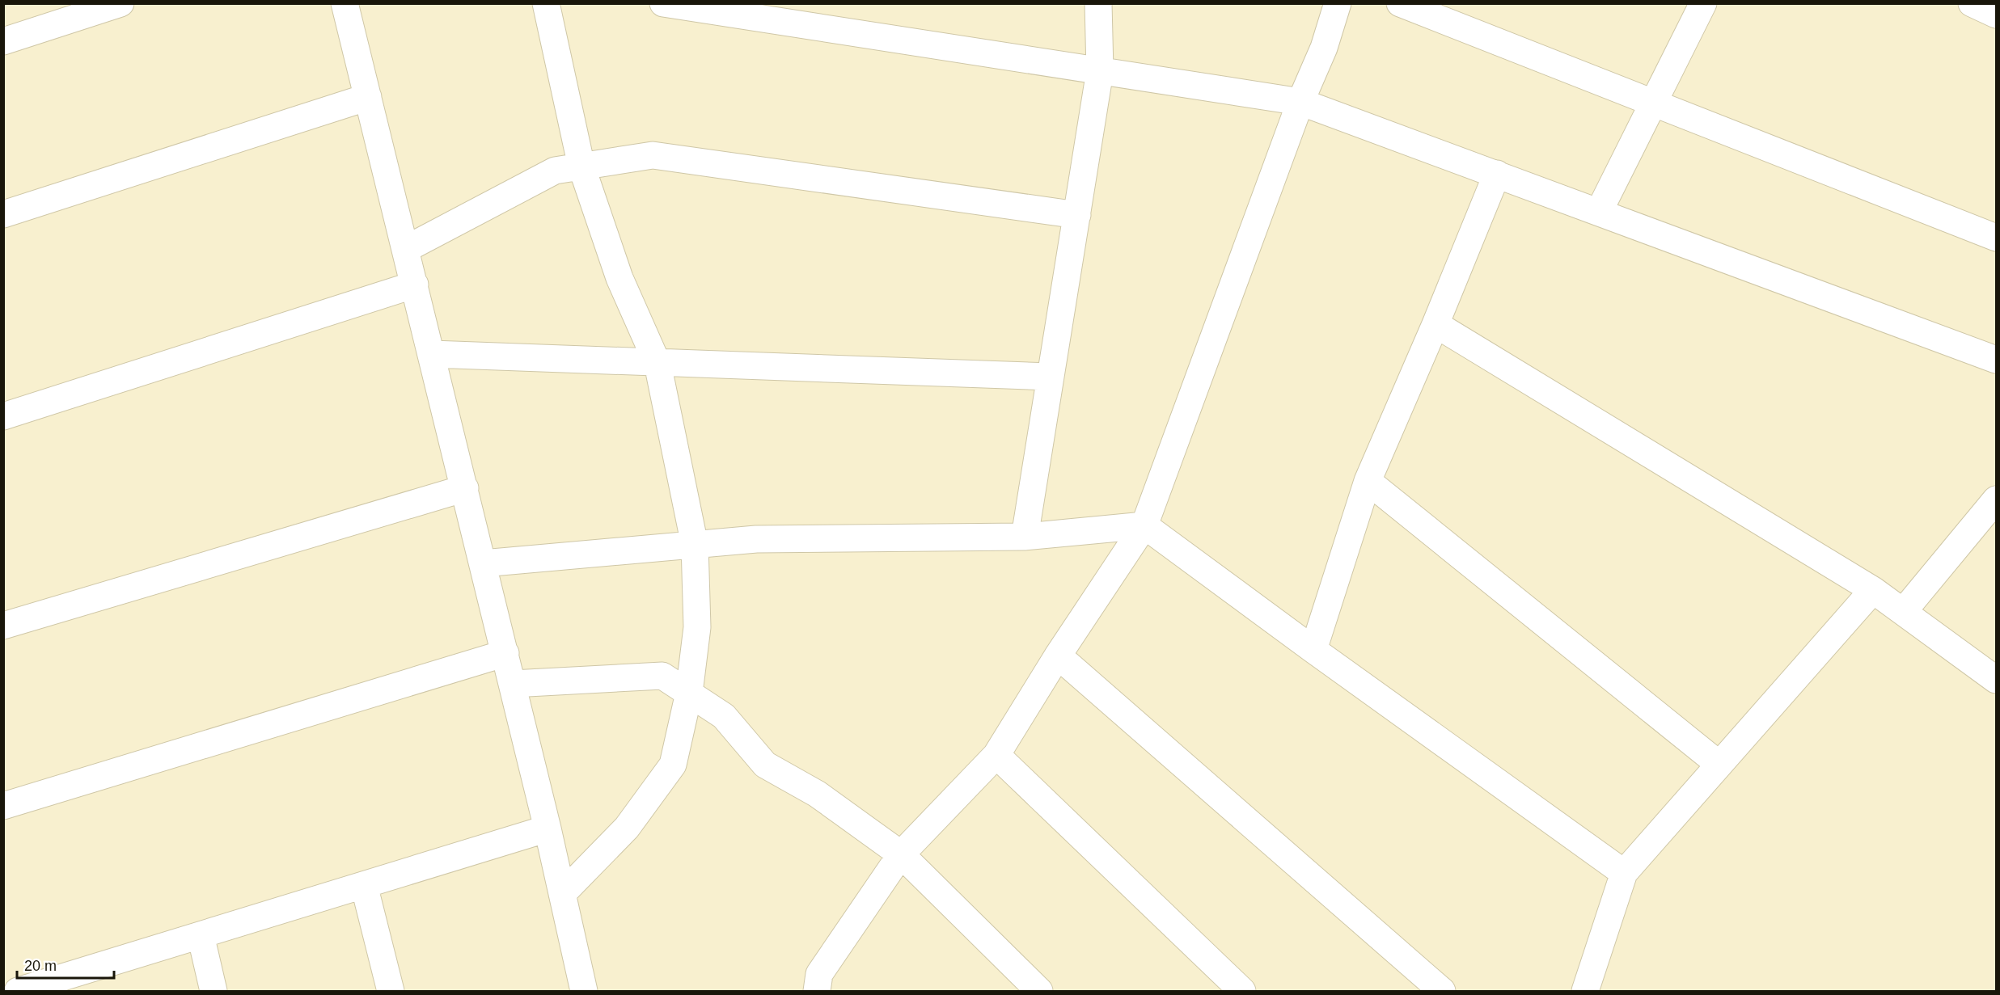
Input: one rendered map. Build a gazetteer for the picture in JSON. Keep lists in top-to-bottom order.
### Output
{
  "scale_bar": "20 m"
}
